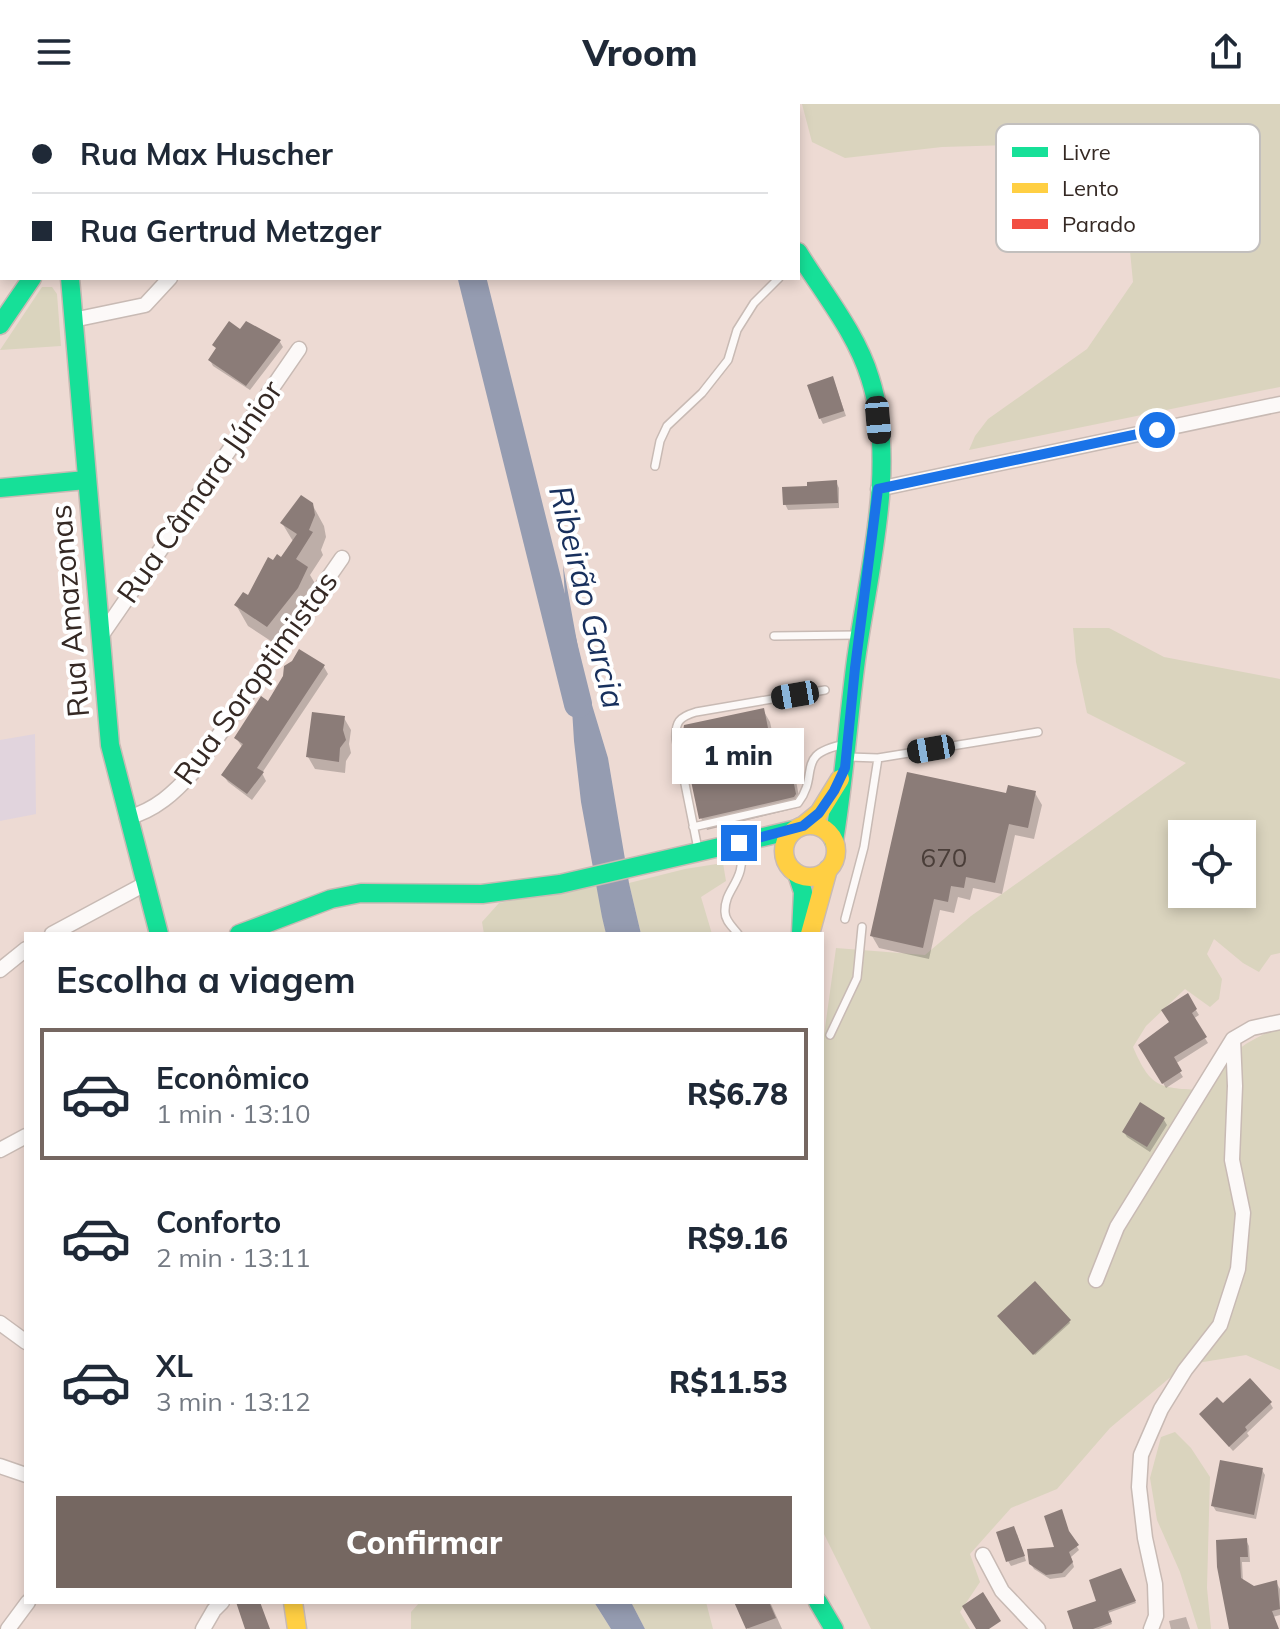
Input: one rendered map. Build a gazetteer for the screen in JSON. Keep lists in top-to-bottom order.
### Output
{
  "streets": {
    "main road": ["Rua Amazonas"],
    "street": ["Rua Câmara Júnior", "Rua Soroptimistas"]
  },
  "crossings": [
    ["Rua Câmara Júnior", "Rua Amazonas"],
    ["Rua Amazonas", "Rua Soroptimistas"]
  ],
  "water": ["Ribeirão Garcia"],
  "house_numbers": ["670"],
  "legend": ["Livre", "Lento", "Parado"],
  "page": {
    "header": "Vroom",
    "banner": ["Rua Max Huscher", "Rua Gertrud Metzger"],
    "bubble": "1 min",
    "heading": "Escolha a viagem",
    "list": [
      {
        "name": "Econômico",
        "note": "1 min · 13:10",
        "value": "R$6.78"
      },
      {
        "name": "Conforto",
        "note": "2 min · 13:11",
        "value": "R$9.16"
      },
      {
        "name": "XL",
        "note": "3 min · 13:12",
        "value": "R$11.53"
      }
    ],
    "buttons": "Confirmar"
  }
}
